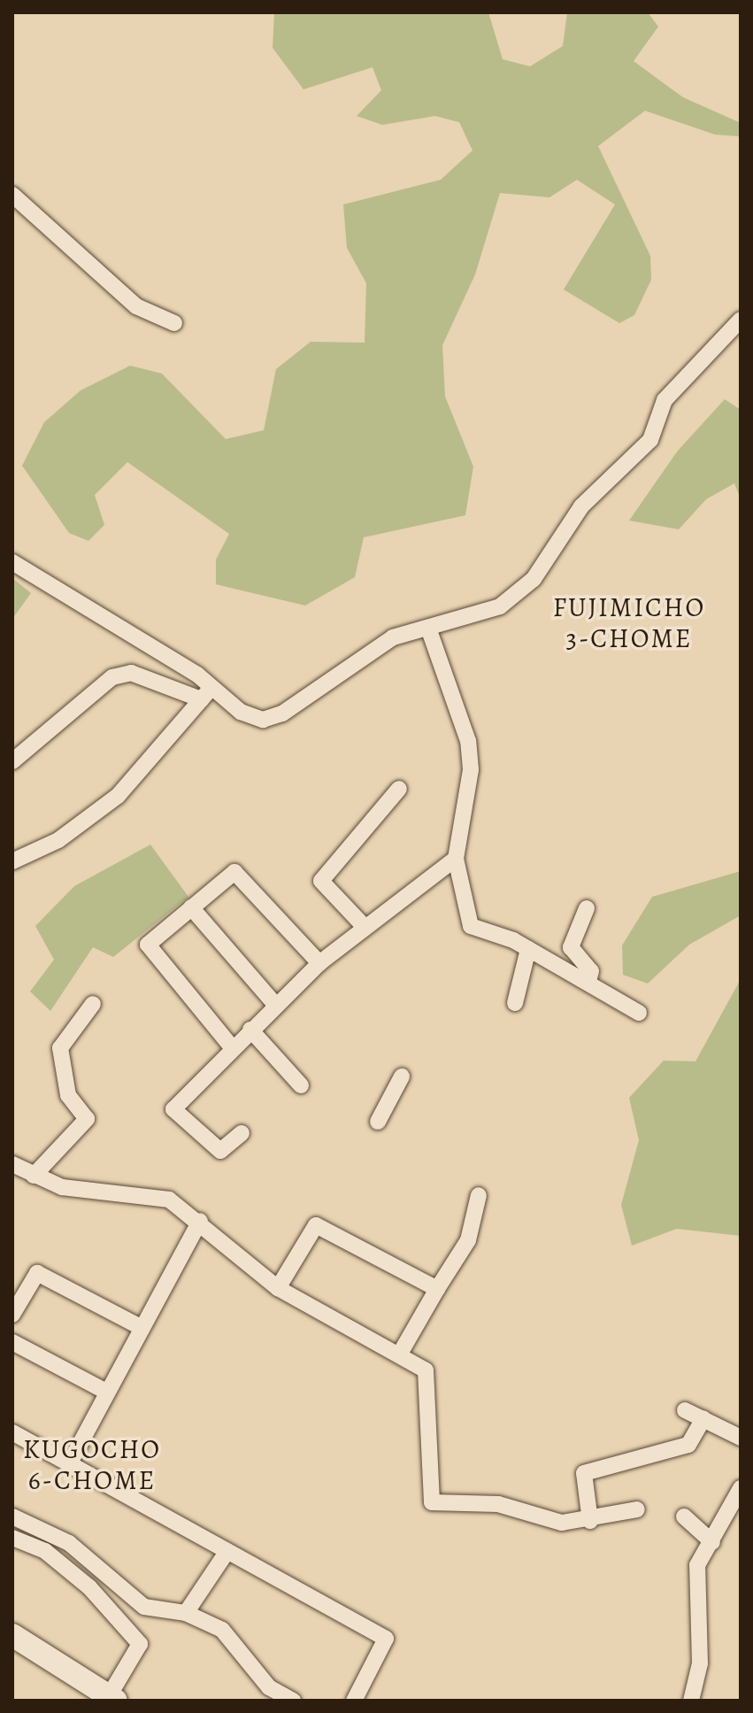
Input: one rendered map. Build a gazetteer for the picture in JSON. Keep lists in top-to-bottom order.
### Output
{
  "districts": ["FUJIMICHO 3-CHOME", "KUGOCHO 6-CHOME"]
}
